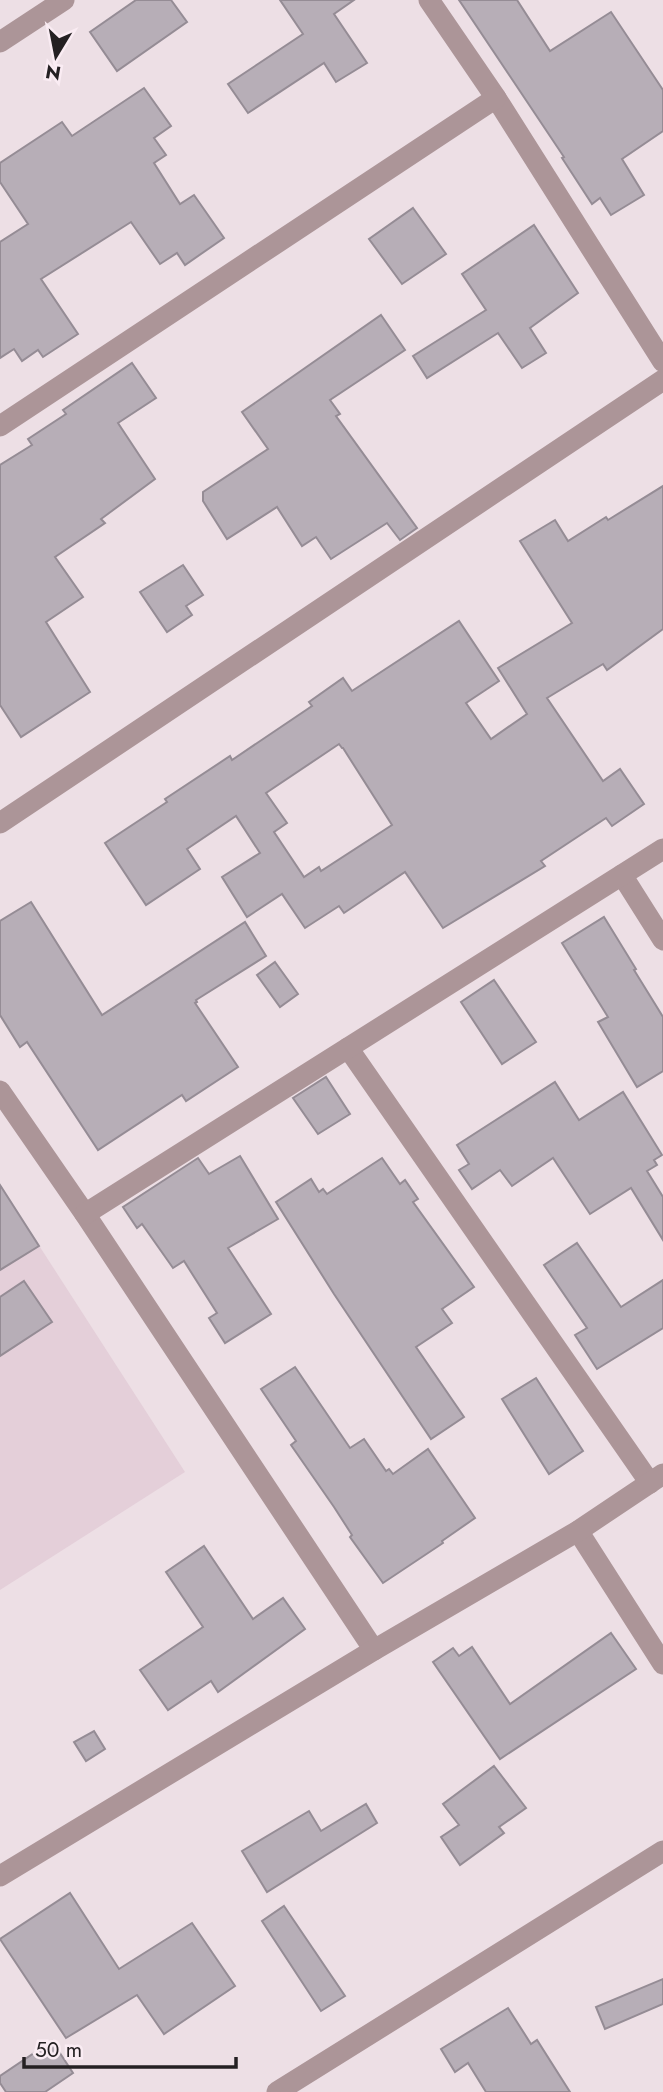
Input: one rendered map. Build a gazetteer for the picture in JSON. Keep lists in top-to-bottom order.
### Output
{
  "scale_bar": "50 m",
  "north": "bottom"
}
